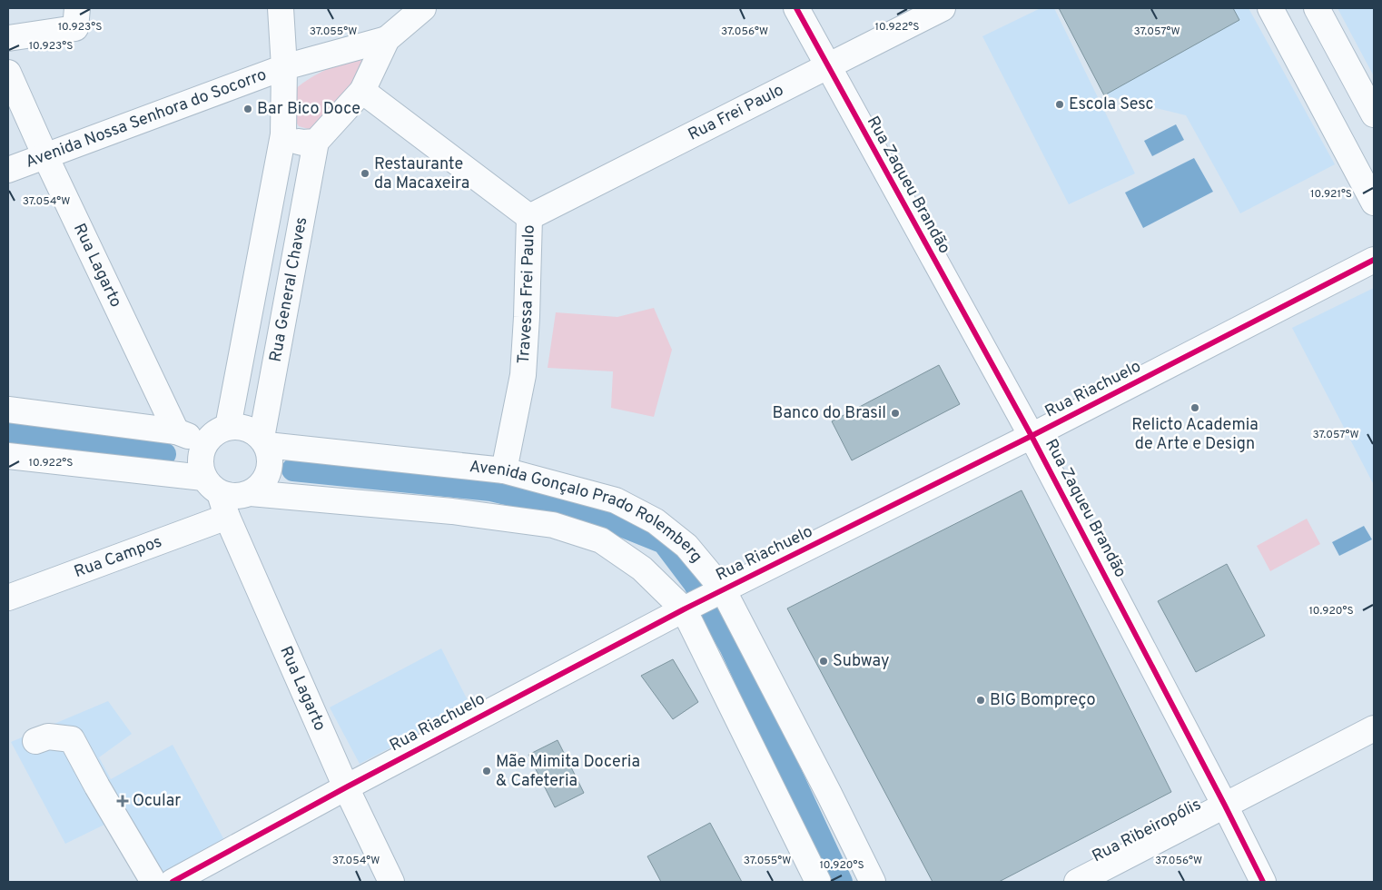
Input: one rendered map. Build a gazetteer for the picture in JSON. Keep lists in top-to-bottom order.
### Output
{
  "streets": {
    "street": [
      "Rua Frei Paulo",
      "Avenida Nossa Senhora do Socorro",
      "Rua Zaqueu Brandão",
      "Rua Lagarto",
      "Rua General Chaves",
      "Travessa Frei Paulo",
      "Rua Riachuelo",
      "Avenida Gonçalo Prado Rolemberg",
      "Rua Campos",
      "Rua Ribeiropólis"
    ]
  },
  "crossings": [
    ["Rua Frei Paulo", "Rua Zaqueu Brandão"],
    ["Rua Frei Paulo", "Travessa Frei Paulo"],
    ["Avenida Nossa Senhora do Socorro", "Rua Lagarto"],
    ["Avenida Nossa Senhora do Socorro", "Rua General Chaves"],
    ["Rua Zaqueu Brandão", "Rua Riachuelo"],
    ["Rua Zaqueu Brandão", "Rua Ribeiropólis"],
    ["Rua Lagarto", "Rua General Chaves"],
    ["Rua Lagarto", "Rua Riachuelo"],
    ["Rua Lagarto", "Avenida Gonçalo Prado Rolemberg"],
    ["Rua Lagarto", "Rua Campos"],
    ["Rua General Chaves", "Avenida Gonçalo Prado Rolemberg"],
    ["Travessa Frei Paulo", "Avenida Gonçalo Prado Rolemberg"],
    ["Rua Riachuelo", "Avenida Gonçalo Prado Rolemberg"]
  ],
  "places": {
    "other": [
      "Escola Sesc",
      "Bar Bico Doce",
      "Restaurante da Macaxeira",
      "Relicto Academia de Arte e Design",
      "Banco do Brasil",
      "Subway",
      "BIG Bompreço",
      "Mãe Mimita Doceria & Cafeteria"
    ],
    "health": ["Ocular"]
  },
  "coordinates": [
    "10.923°S",
    "10.922°S",
    "37.055°W",
    "37.056°W",
    "37.057°W",
    "10.921°S",
    "37.054°W",
    "10.920°S"
  ]
}
